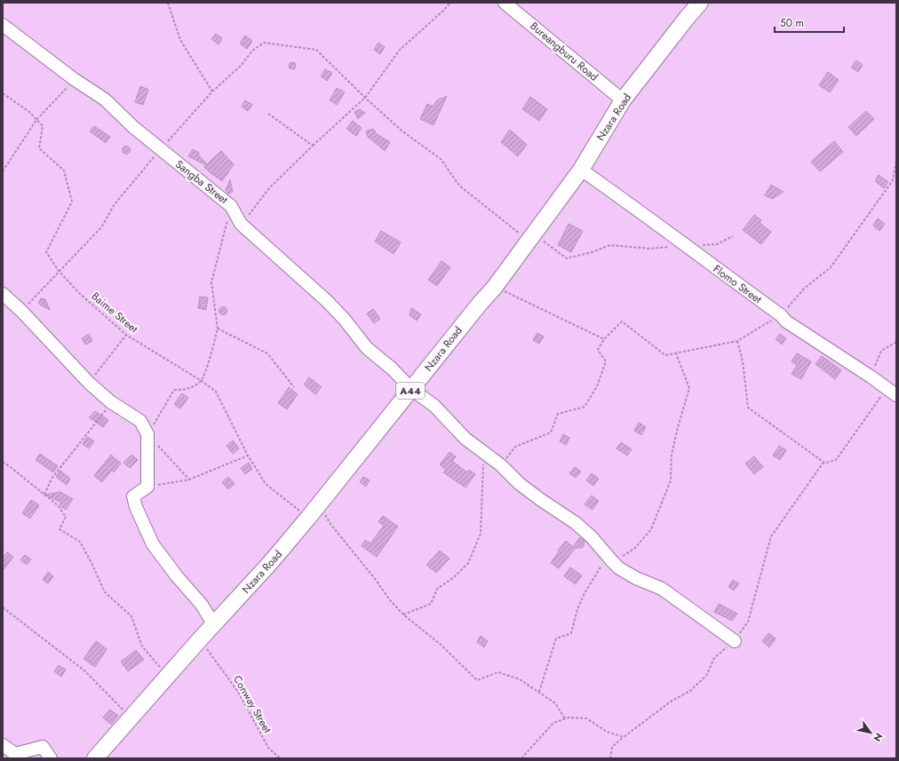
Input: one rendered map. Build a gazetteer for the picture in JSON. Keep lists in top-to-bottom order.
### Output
{
  "streets": {
    "main road": ["Nzara Road", "A44"],
    "street": ["Bureangburu Road", "Sangba Street", "Flomo Street"],
    "path": ["Baime Street", "Conway Street"]
  },
  "crossings": [
    ["Bureangburu Road", "Nzara Road"],
    ["Nzara Road", "Sangba Street"],
    ["Nzara Road", "Flomo Street"],
    ["Nzara Road", "Baime Street"],
    ["Nzara Road", "Conway Street"]
  ],
  "scale_bar": "50 m",
  "north": "bottom right"
}
